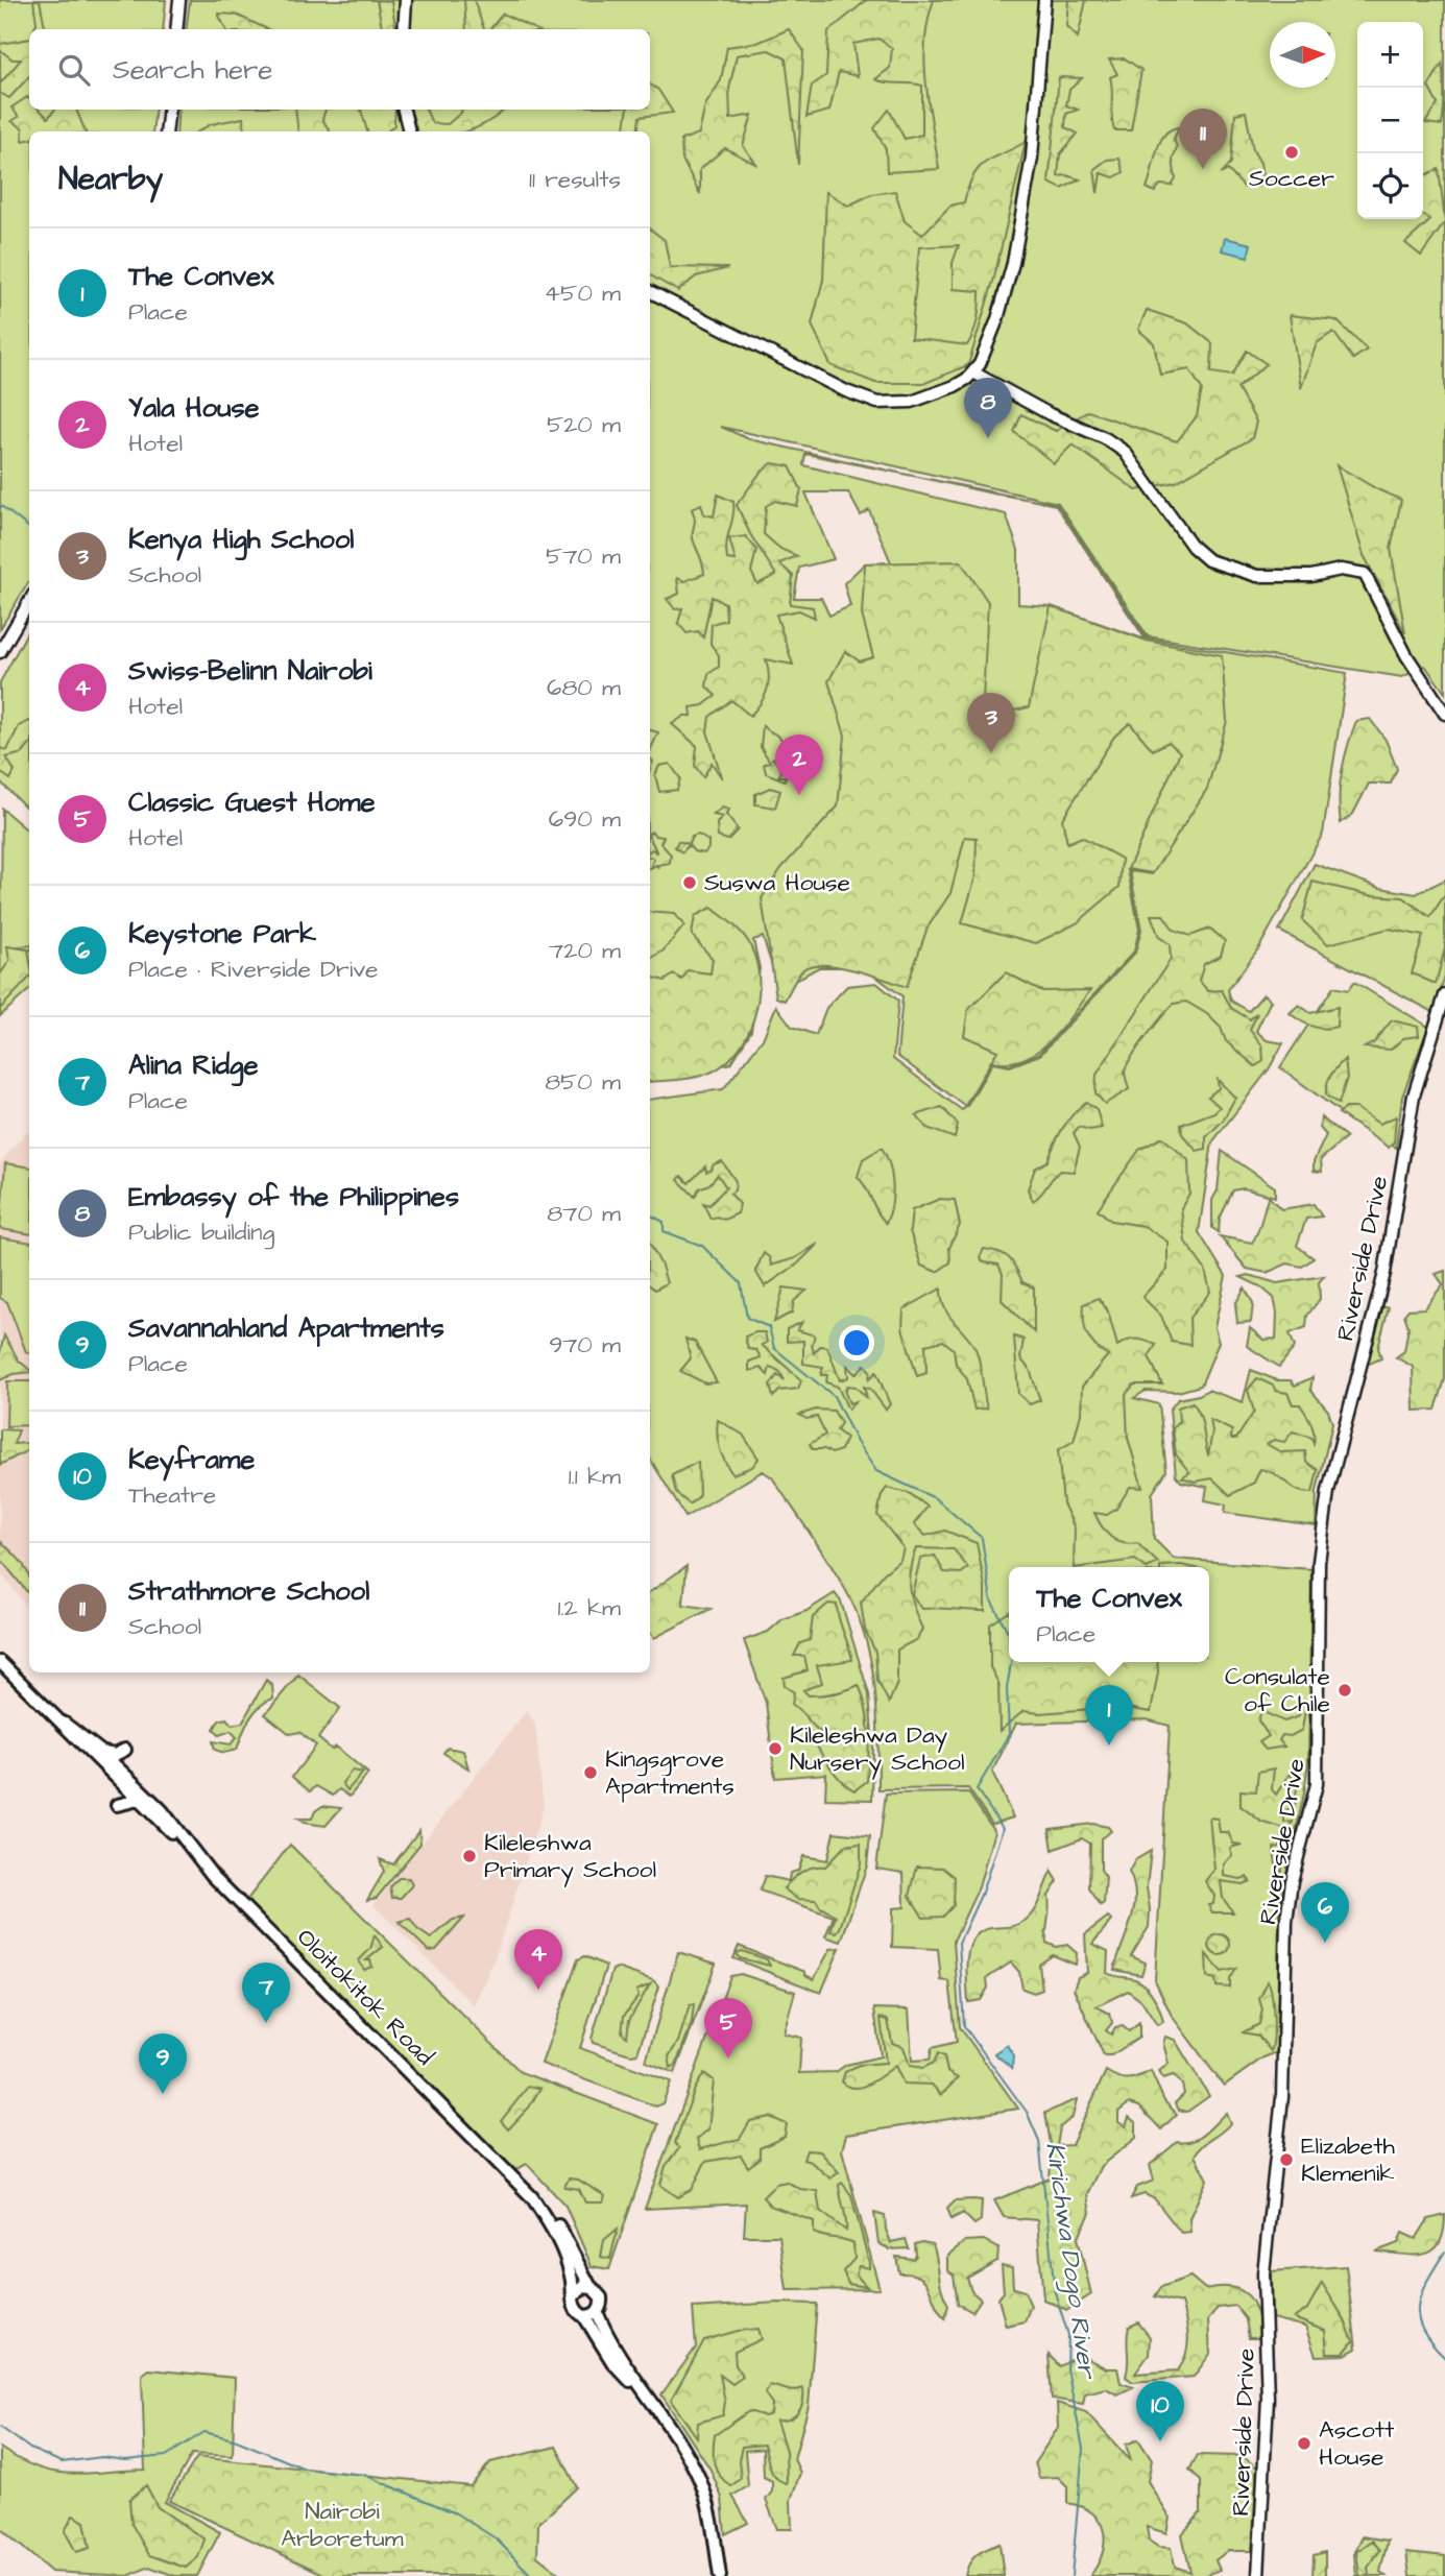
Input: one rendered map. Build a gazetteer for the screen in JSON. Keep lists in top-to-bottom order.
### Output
{
  "streets": {
    "main road": ["Oloitokitok Road"],
    "street": ["Riverside Drive"]
  },
  "water": ["Kirichwa Dogo River"],
  "parks": ["Nairobi Arboretum"],
  "places": [
    "Soccer",
    "Suswa House",
    "Consulate of Chile",
    "Kileleshwa Day Nursery School",
    "Kingsgrove Apartments",
    "Kileleshwa Primary School",
    "Elizabeth Klemenik",
    "Ascott House"
  ],
  "north": "right",
  "page": {
    "map_buttons": ["+", "−"],
    "search": "Search here",
    "pins": [
      "11",
      "8",
      "3",
      "2",
      "1",
      "6",
      "4",
      "7",
      "5",
      "9",
      "10"
    ],
    "heading": ["Nearby", "11 results"],
    "list": [
      {
        "mark": "1",
        "name": "The Convex",
        "note": "Place",
        "value": "450 m"
      },
      {
        "mark": "2",
        "name": "Yala House",
        "note": "Hotel",
        "value": "520 m"
      },
      {
        "mark": "3",
        "name": "Kenya High School",
        "note": "School",
        "value": "570 m"
      },
      {
        "mark": "4",
        "name": "Swiss-Belinn Nairobi",
        "note": "Hotel",
        "value": "680 m"
      },
      {
        "mark": "5",
        "name": "Classic Guest Home",
        "note": "Hotel",
        "value": "690 m"
      },
      {
        "mark": "6",
        "name": "Keystone Park",
        "note": "Place · Riverside Drive",
        "value": "720 m"
      },
      {
        "mark": "7",
        "name": "Alina Ridge",
        "note": "Place",
        "value": "850 m"
      },
      {
        "mark": "8",
        "name": "Embassy of the Philippines",
        "note": "Public building",
        "value": "870 m"
      },
      {
        "mark": "9",
        "name": "Savannahland Apartments",
        "note": "Place",
        "value": "970 m"
      },
      {
        "mark": "10",
        "name": "Keyframe",
        "note": "Theatre",
        "value": "1.1 km"
      },
      {
        "mark": "11",
        "name": "Strathmore School",
        "note": "School",
        "value": "1.2 km"
      }
    ],
    "popup": ["The Convex", "Place"]
  }
}
